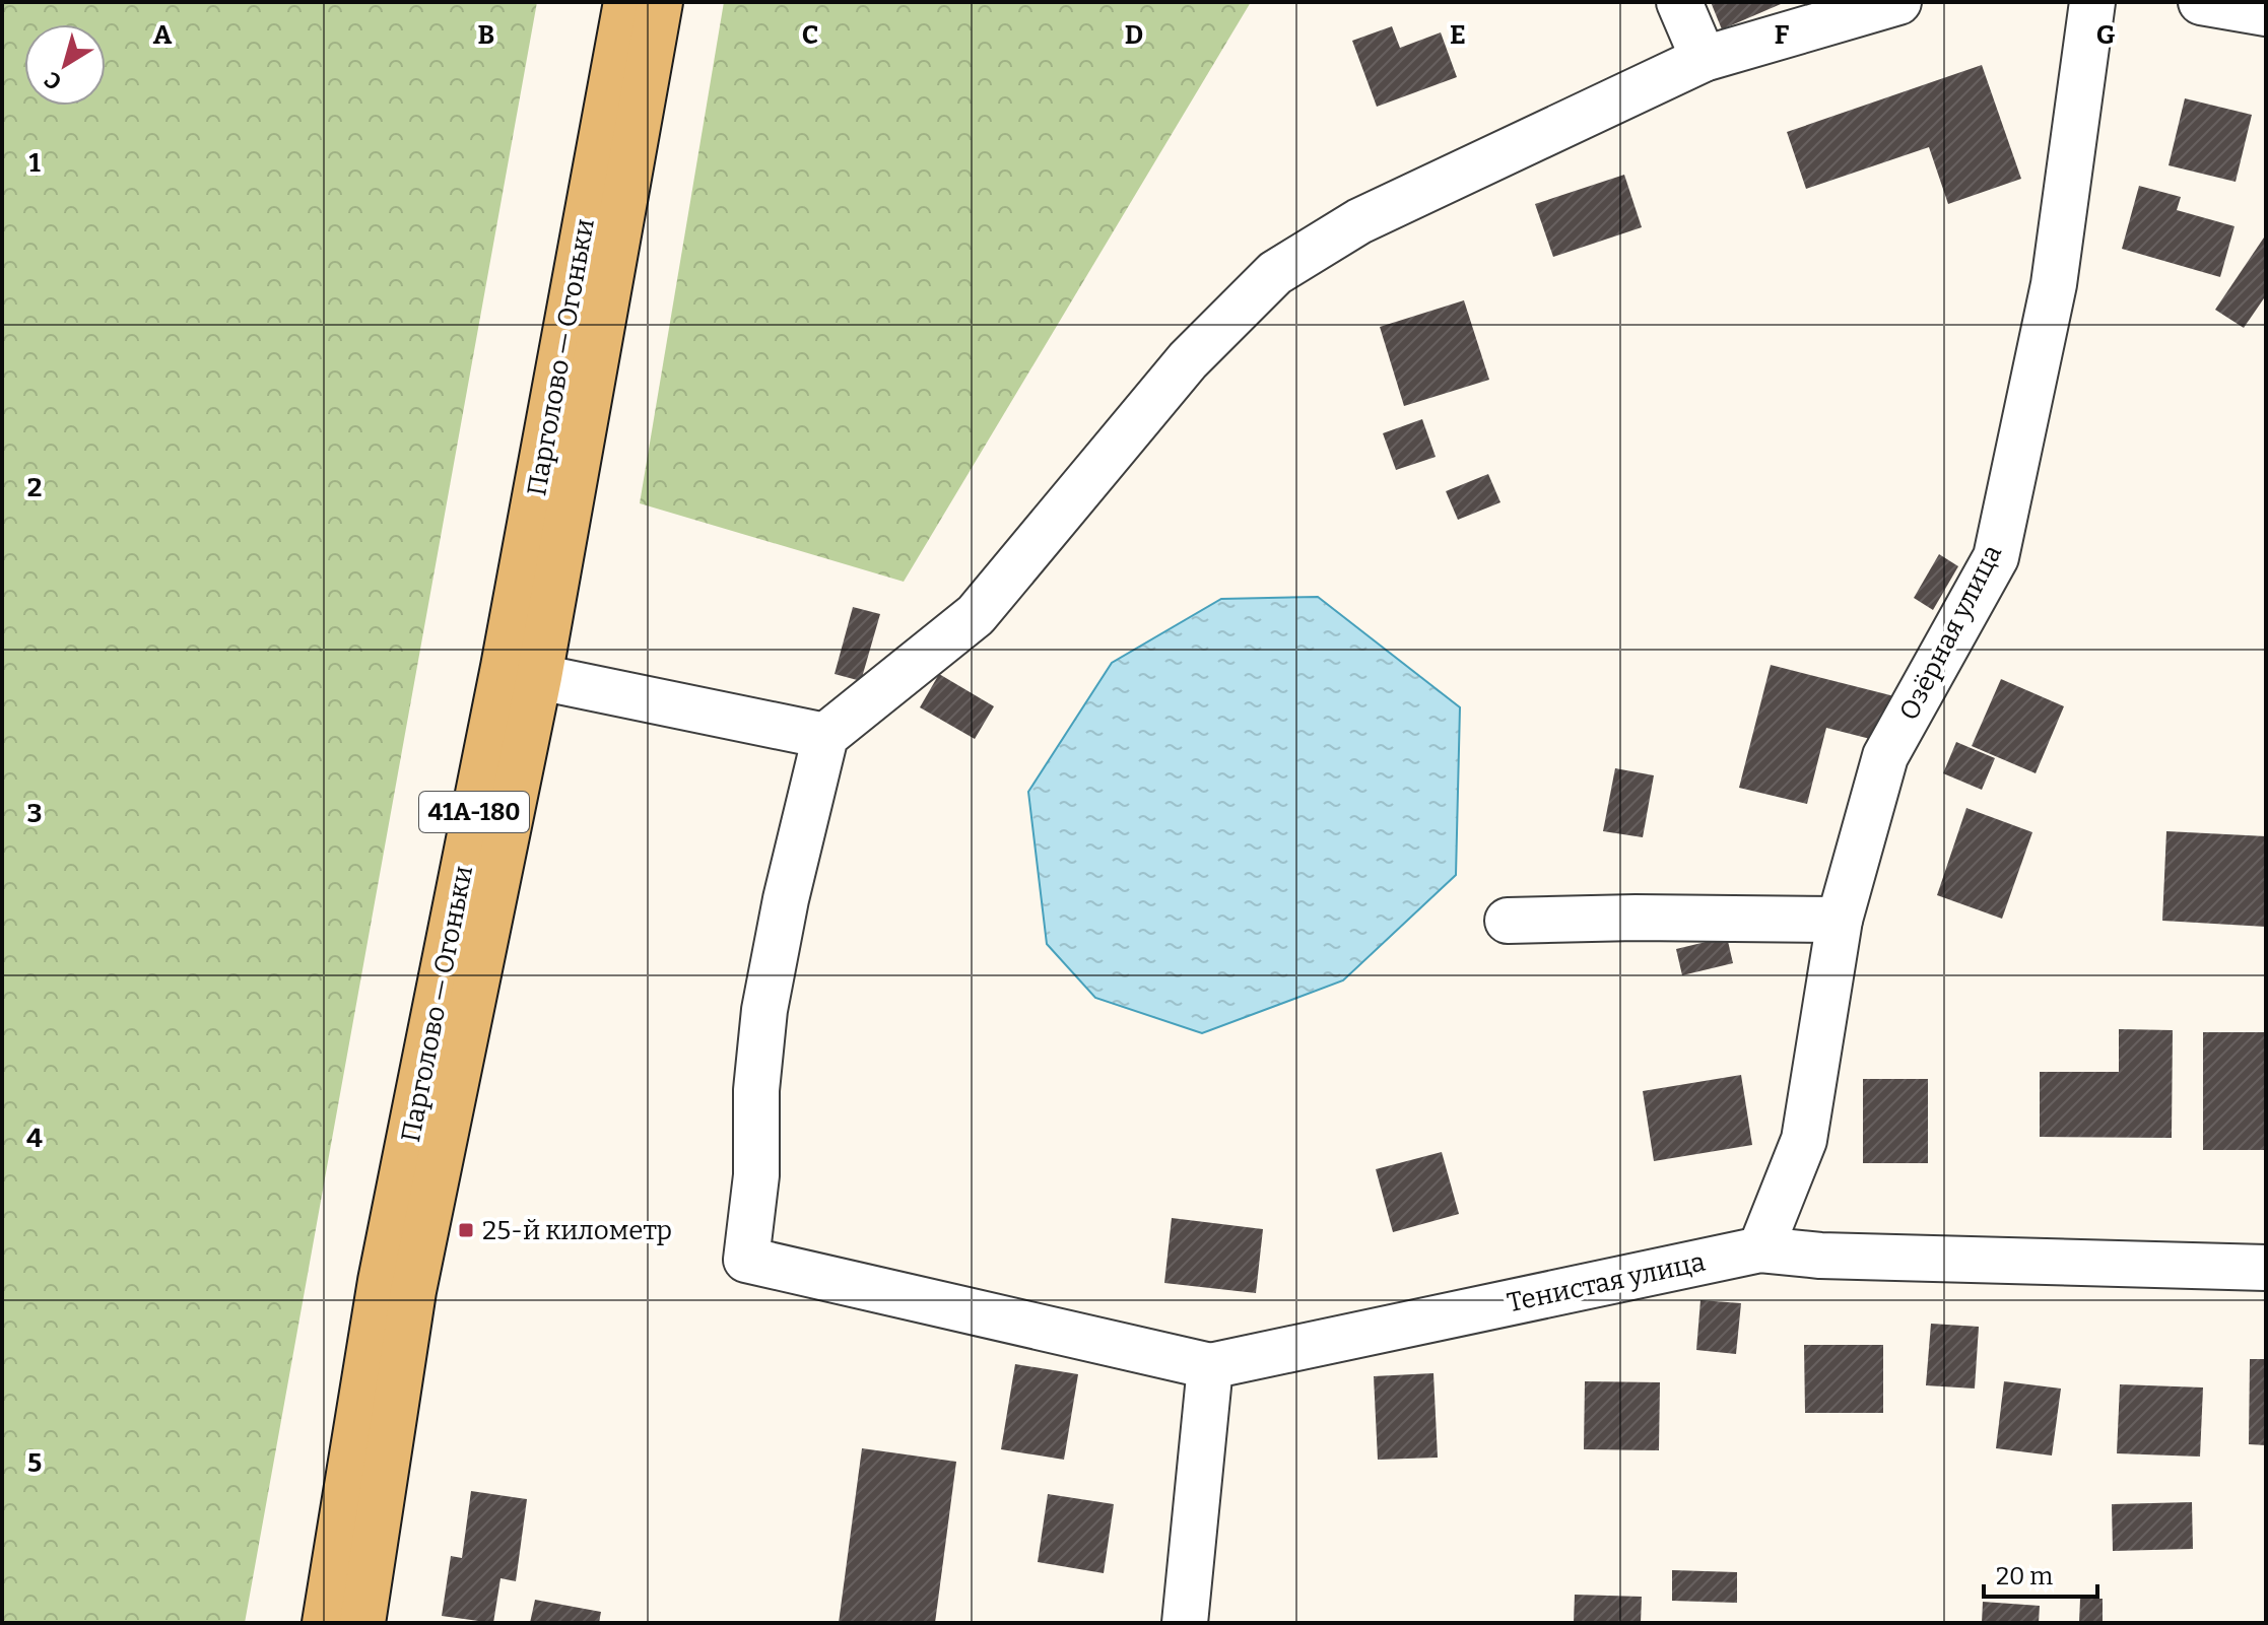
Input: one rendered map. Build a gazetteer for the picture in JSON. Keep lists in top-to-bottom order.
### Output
{
  "streets": {
    "main road": ["Парголово — Огоньки", "41А-180"],
    "street": ["Озёрная улица", "Тенистая улица"]
  },
  "crossings": [
    ["Озёрная улица", "Тенистая улица"]
  ],
  "places": {
    "transit": ["25-й километр"]
  },
  "scale_bar": "20 m",
  "north": "bottom left",
  "grid": {
    "columns": [
      "A",
      "B",
      "C",
      "D",
      "E",
      "F",
      "G"
    ],
    "rows": [
      "1",
      "2",
      "3",
      "4",
      "5"
    ]
  }
}
